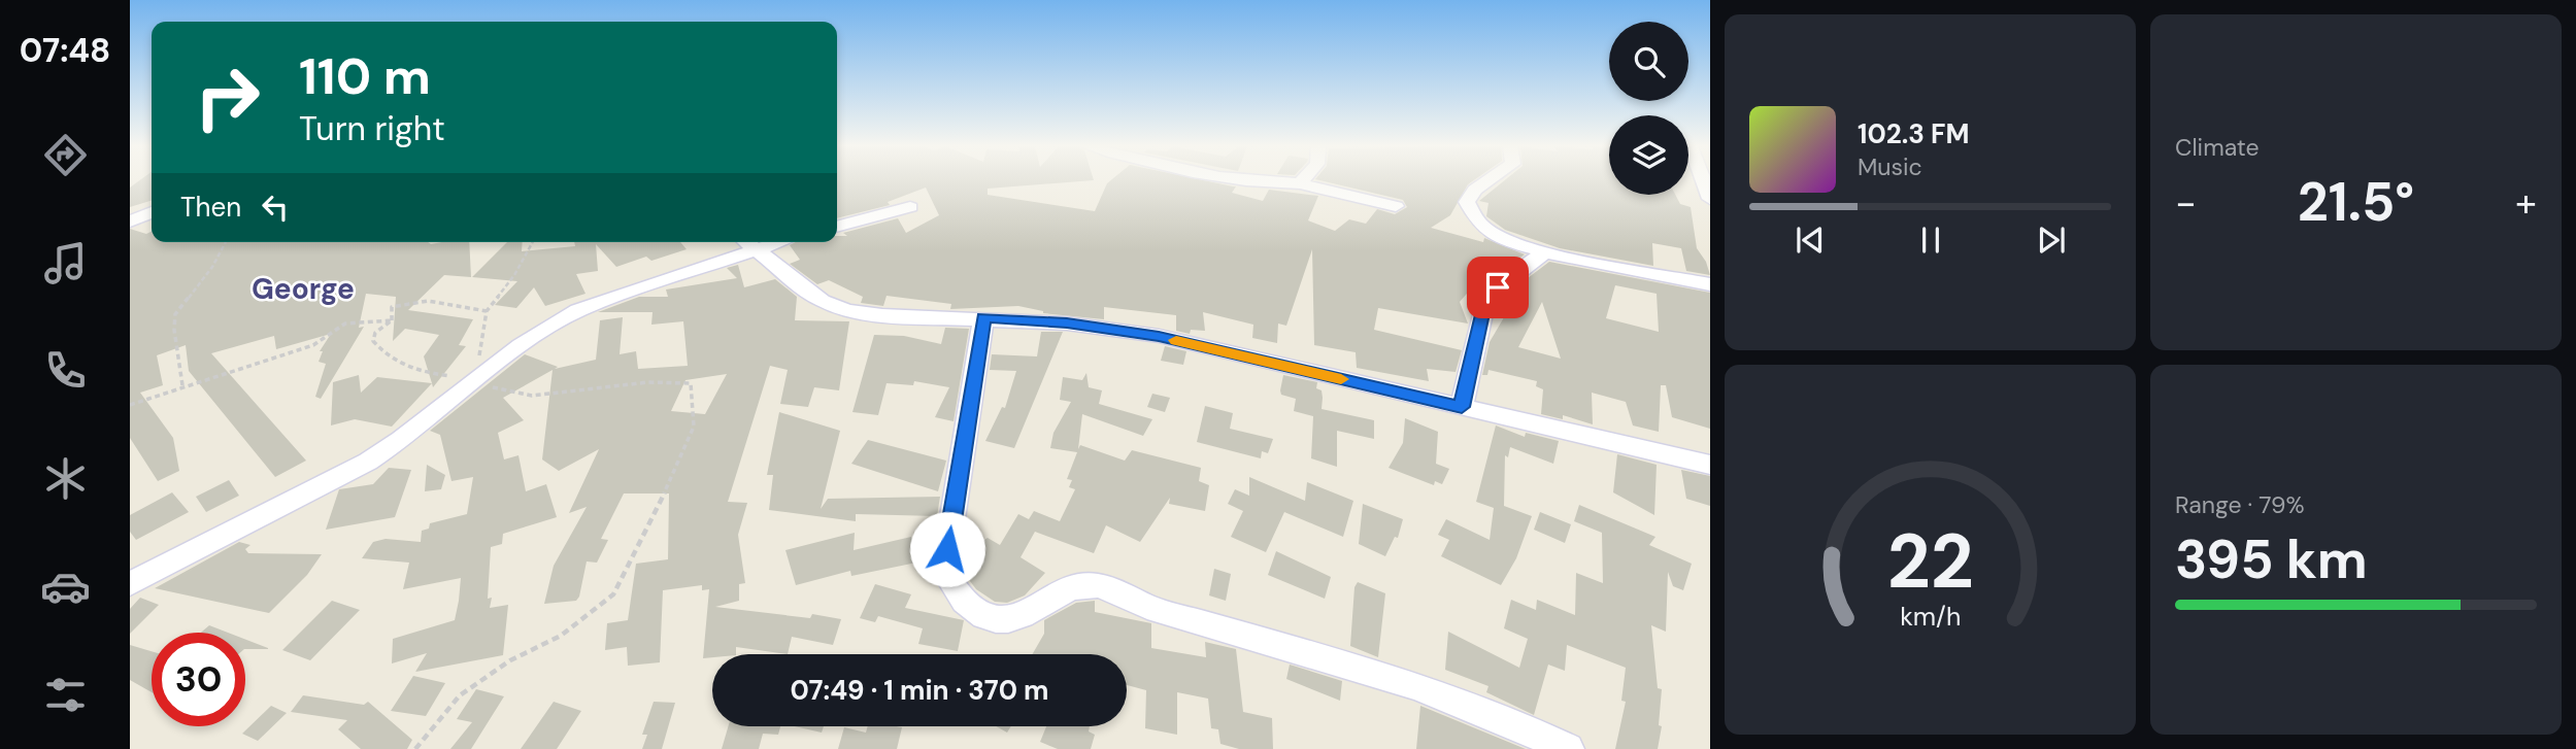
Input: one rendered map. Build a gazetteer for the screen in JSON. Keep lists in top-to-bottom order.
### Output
{
  "districts": ["George"],
  "page": {
    "tabs": "07:48",
    "tile": [
      "Climate",
      ["Range · 79%", "395 km"]
    ],
    "turn": ["110 m", "Turn right"],
    "song": ["102.3 FM", "Music"],
    "then": "Then",
    "heat": ["−", "21.5°", "+"],
    "limit": "30",
    "trip": "07:49 · 1 min · 370 m",
    "gauge": ["22", "km/h"]
  }
}
